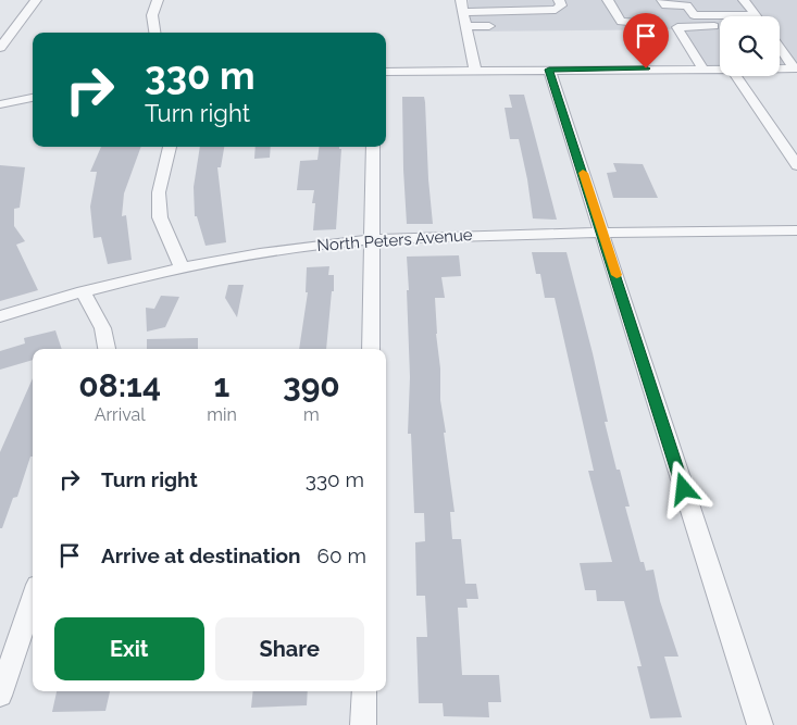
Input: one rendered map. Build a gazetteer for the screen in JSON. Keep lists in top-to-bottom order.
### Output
{
  "streets": {
    "street": ["North Peters Avenue"]
  },
  "page": {
    "turn": ["330 m", "Turn right"],
    "eta": [
      "08:14",
      "Arrival",
      "1",
      "min",
      "390",
      "m"
    ],
    "list": [
      {
        "name": "Turn right",
        "value": "330 m"
      },
      {
        "name": "Arrive at destination",
        "value": "60 m"
      }
    ],
    "buttons": ["Exit", "Share"]
  }
}
